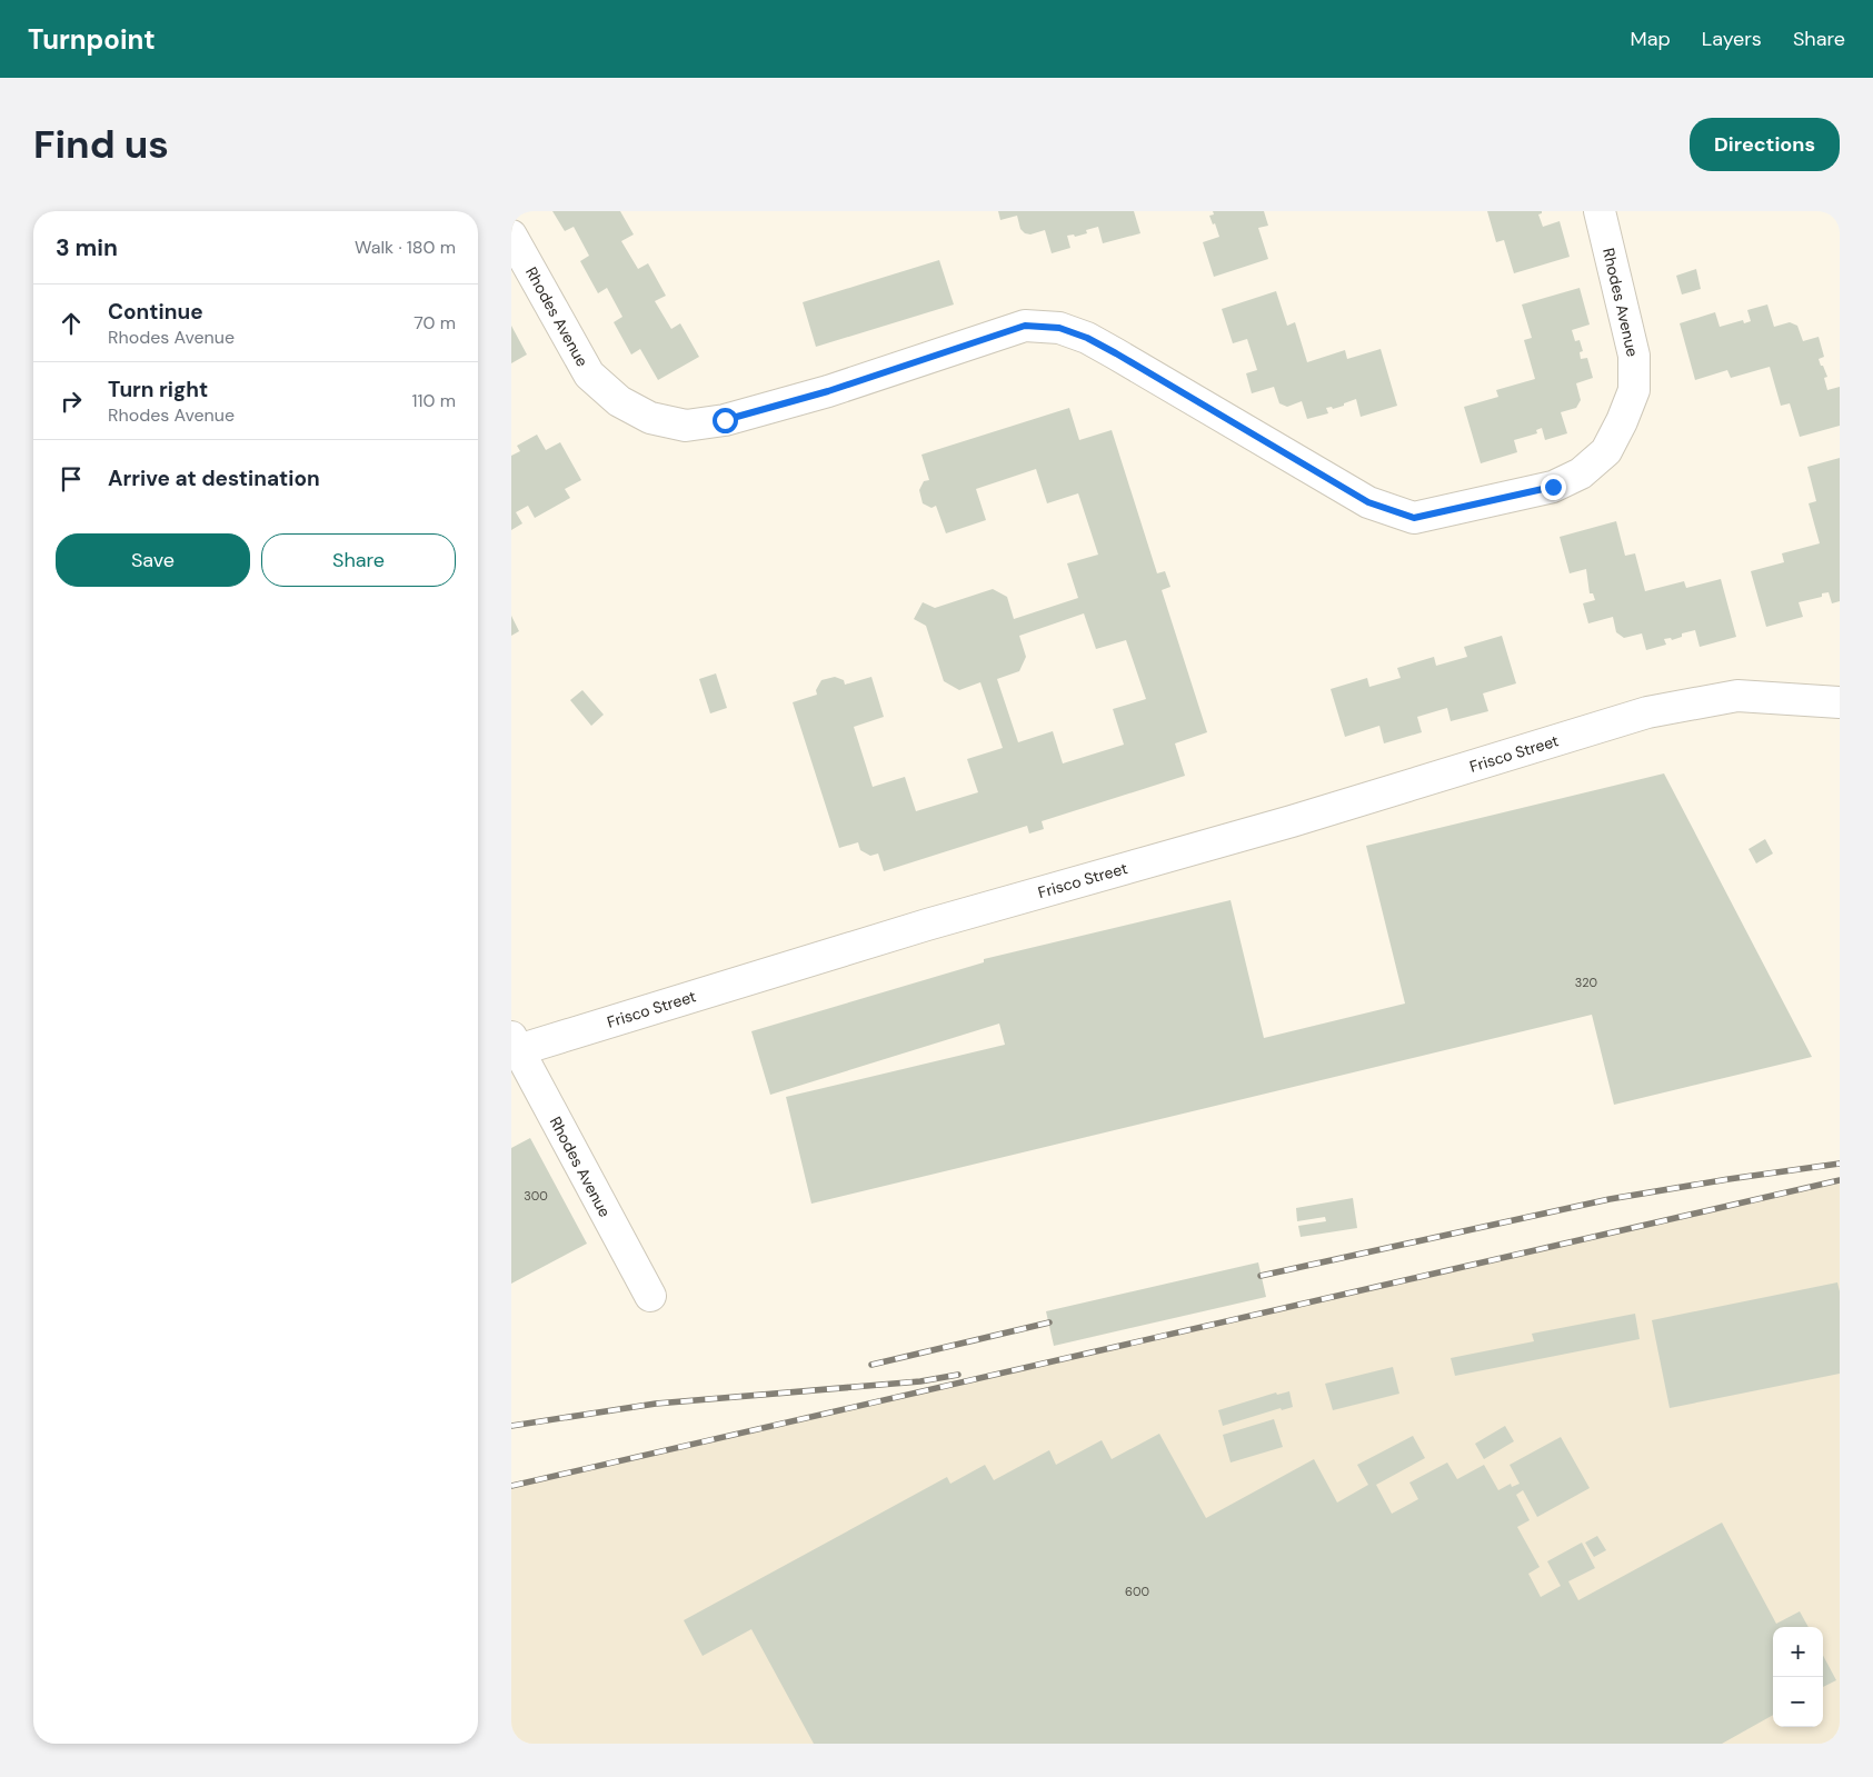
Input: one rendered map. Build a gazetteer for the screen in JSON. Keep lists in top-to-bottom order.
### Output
{
  "streets": {
    "street": ["Rhodes Avenue", "Frisco Street"]
  },
  "crossings": [
    ["Rhodes Avenue", "Frisco Street"]
  ],
  "house_numbers": ["320", "300", "600"],
  "page": {
    "header": "Turnpoint",
    "nav": ["Map", "Layers", "Share"],
    "buttons": [
      "Directions",
      ["Save", "Share"]
    ],
    "title": "Find us",
    "heading": ["3 min", "Walk · 180 m"],
    "list": [
      ["Continue", "Rhodes Avenue", "70 m"],
      ["Turn right", "Rhodes Avenue", "110 m"],
      "Arrive at destination"
    ],
    "map_buttons": ["+", "−"]
  }
}
